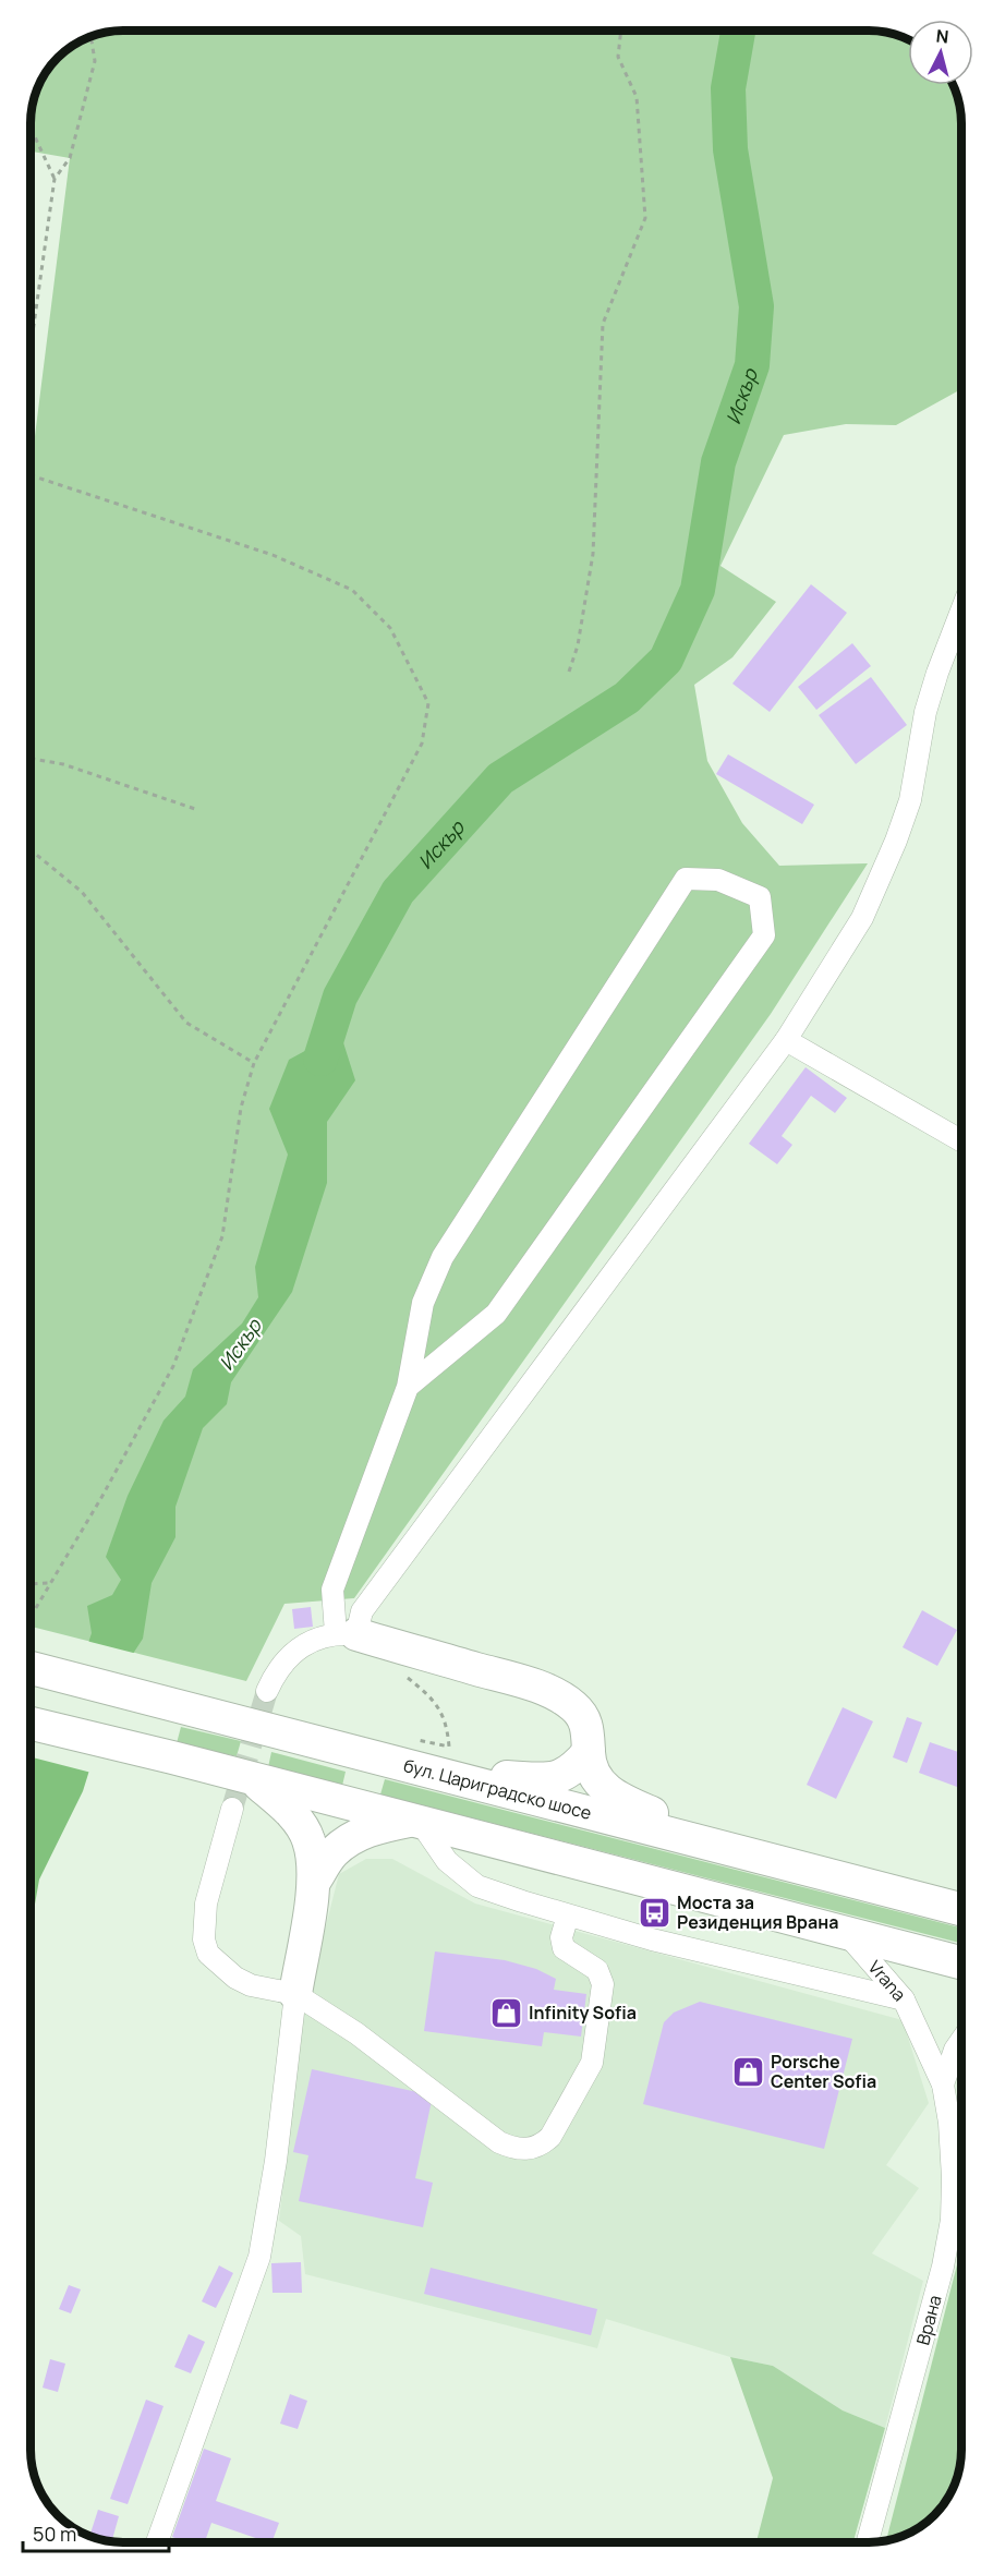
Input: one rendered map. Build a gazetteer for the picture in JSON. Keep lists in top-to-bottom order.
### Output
{
  "streets": {
    "highway": ["бул. Цариградско шосе"],
    "street": ["Vrana", "Врана"]
  },
  "crossings": [
    ["Vrana", "Врана"]
  ],
  "water": ["Искър"],
  "places": {
    "bus stop": ["Моста за Резиденция Врана"],
    "shop": ["Infinity Sofia", "Porsche Center Sofia"]
  },
  "scale_bar": "50 m",
  "north": "top"
}
